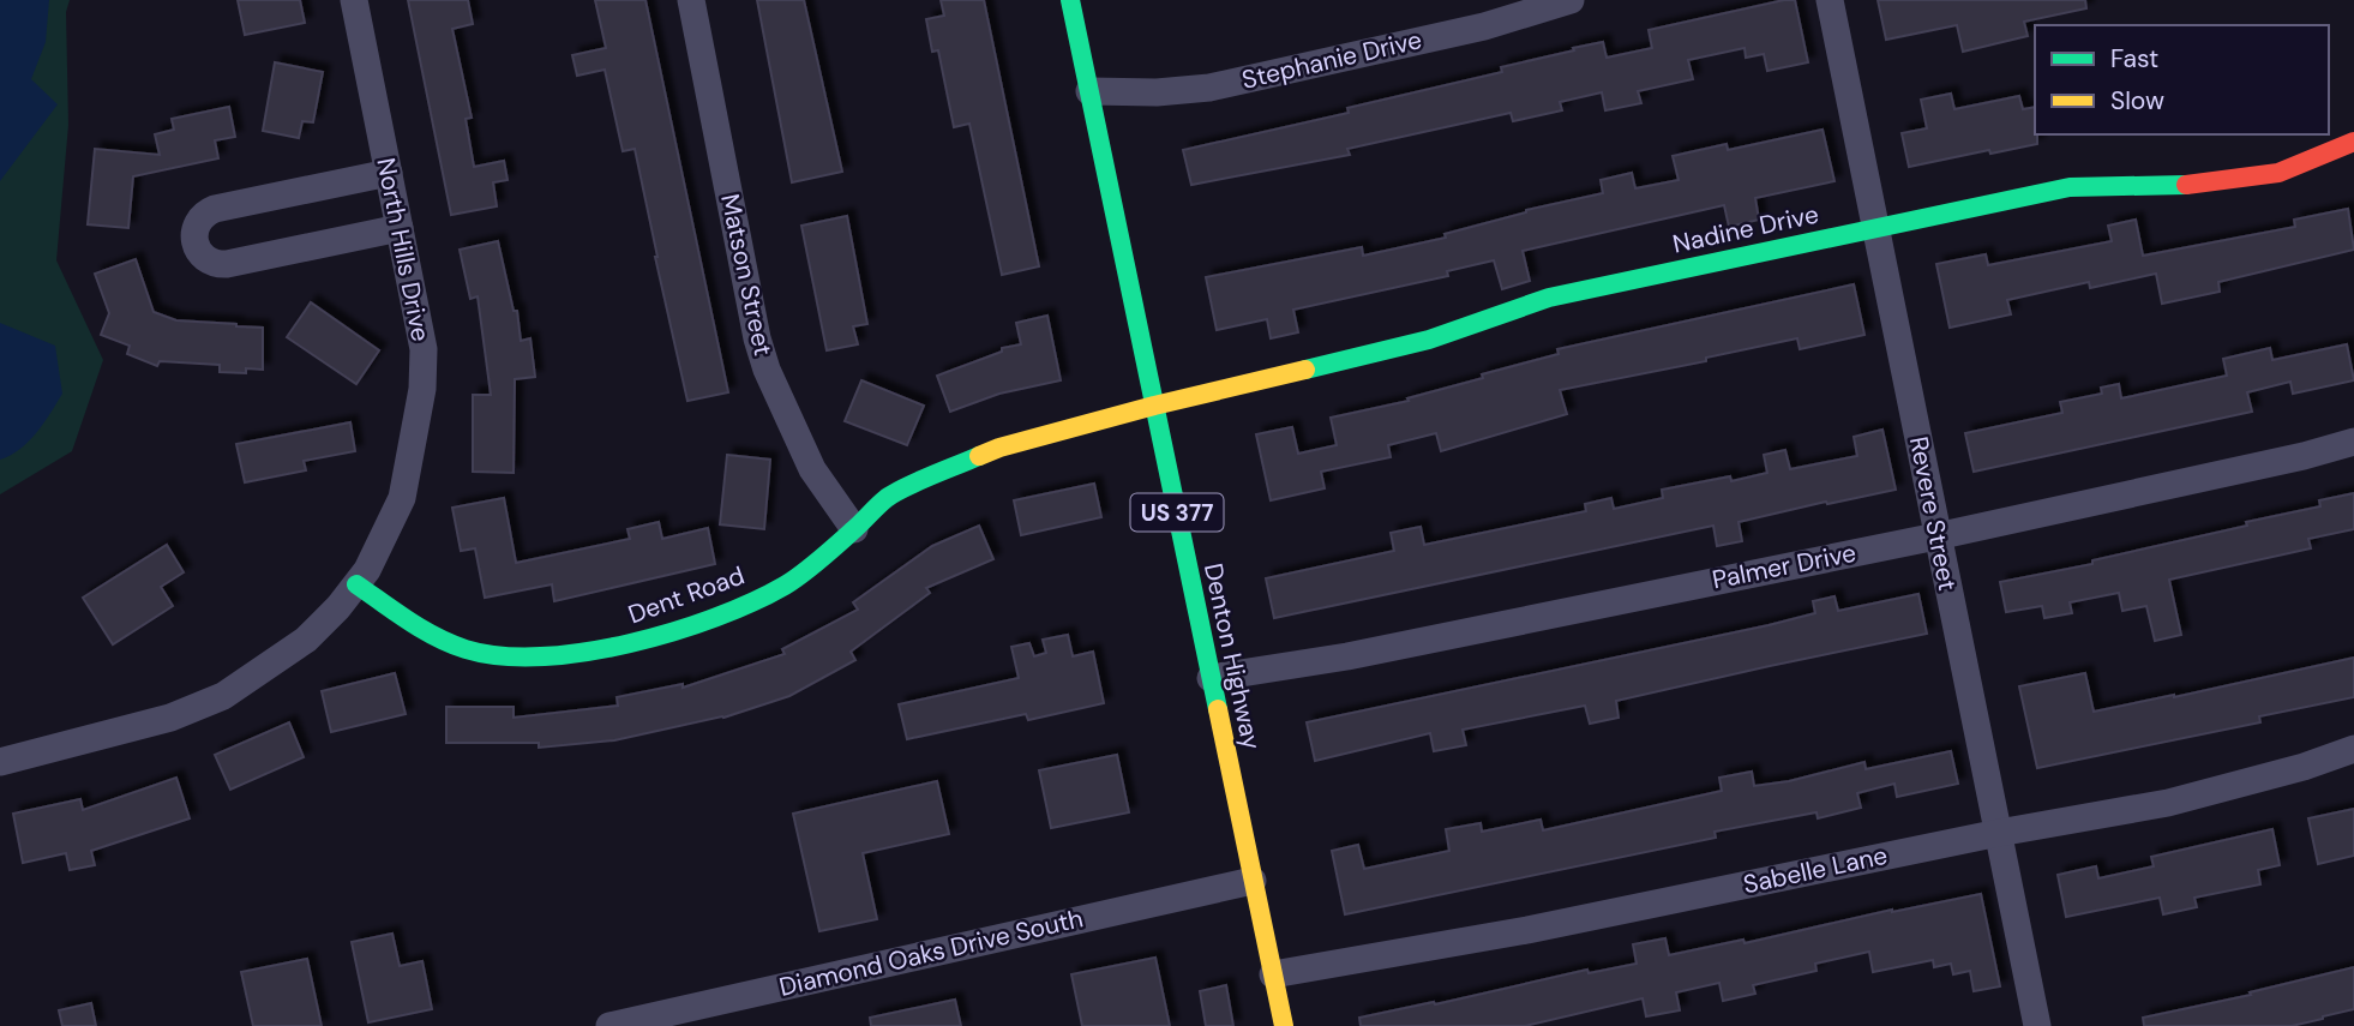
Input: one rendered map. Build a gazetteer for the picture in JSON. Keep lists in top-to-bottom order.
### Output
{
  "streets": {
    "street": [
      "Stephanie Drive",
      "Nadine Drive",
      "North Hills Drive",
      "Matson Street",
      "US 377",
      "Revere Street",
      "Palmer Drive",
      "Dent Road",
      "Denton Highway",
      "Sabelle Lane",
      "Diamond Oaks Drive South"
    ]
  },
  "crossings": [
    ["Stephanie Drive", "Denton Highway"],
    ["Nadine Drive", "Revere Street"],
    ["Nadine Drive", "Dent Road"],
    ["Nadine Drive", "Denton Highway"],
    ["North Hills Drive", "Dent Road"],
    ["Matson Street", "Dent Road"],
    ["Revere Street", "Palmer Drive"],
    ["Revere Street", "Sabelle Lane"],
    ["Palmer Drive", "Denton Highway"],
    ["Dent Road", "Denton Highway"],
    ["Denton Highway", "Sabelle Lane"],
    ["Denton Highway", "Diamond Oaks Drive South"]
  ],
  "legend": ["Fast", "Slow"]
}
